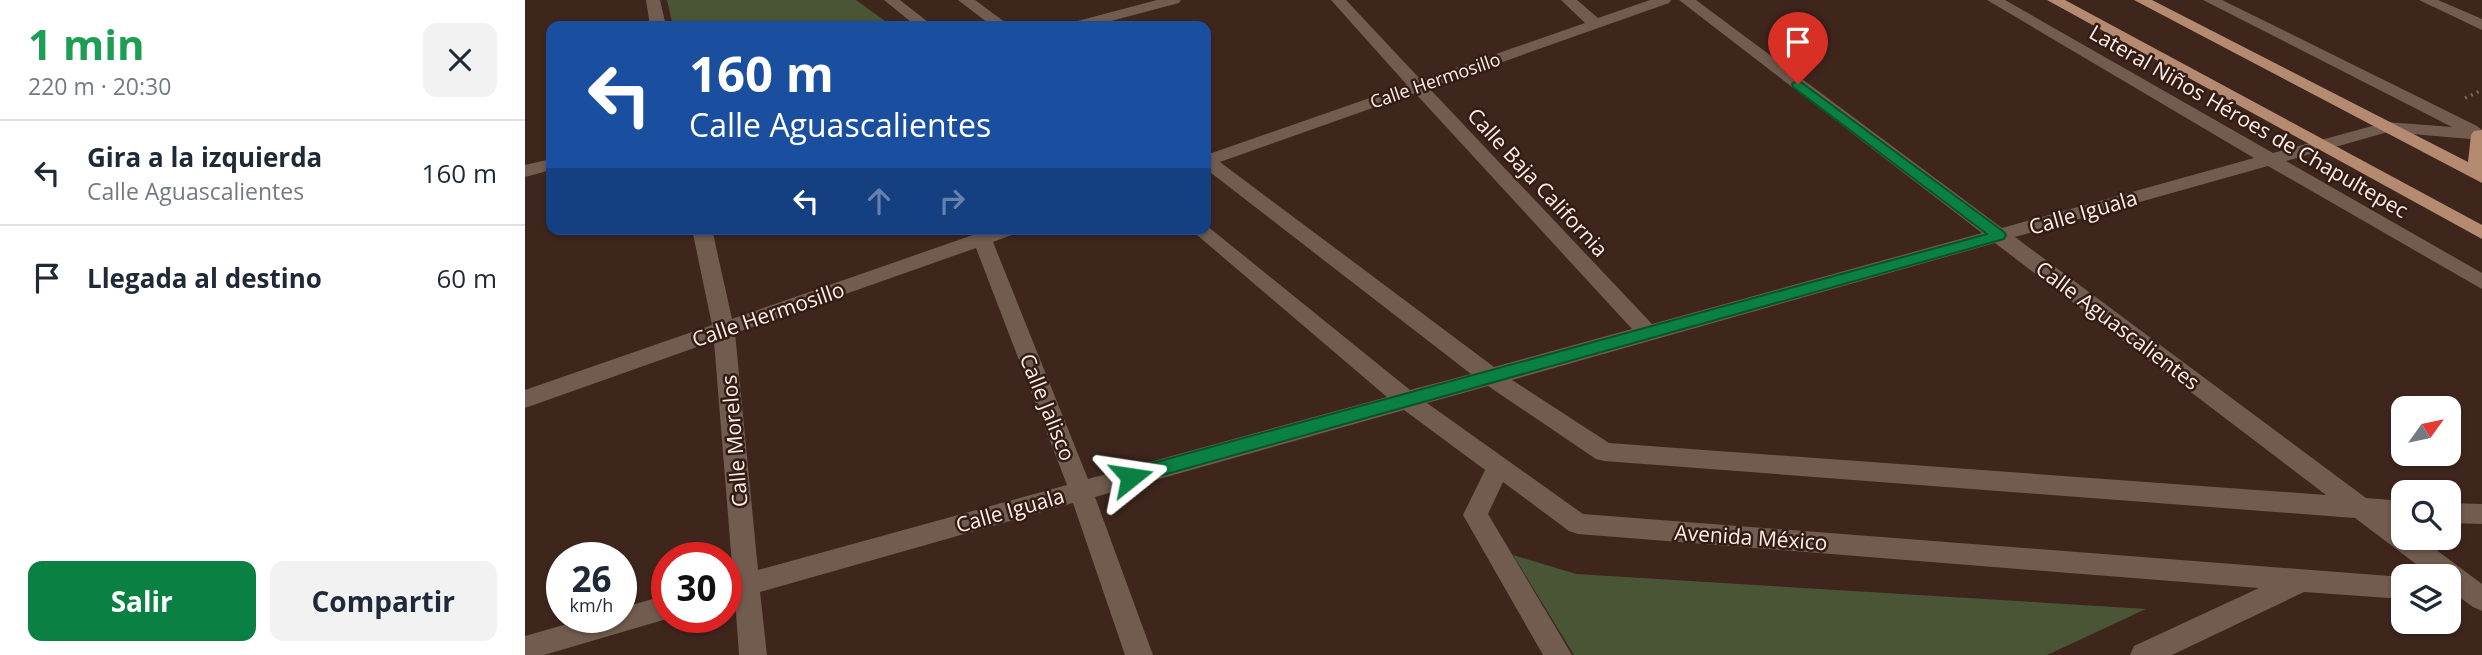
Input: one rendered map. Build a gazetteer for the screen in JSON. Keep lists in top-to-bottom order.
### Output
{
  "streets": {
    "street": [
      "Calle Hermosillo",
      "Lateral Niños Héroes de Chapultepec",
      "Calle Baja California",
      "Calle Iguala",
      "Calle Aguascalientes",
      "Calle Jalisco",
      "Calle Morelos",
      "Avenida México"
    ]
  },
  "crossings": [
    ["Calle Hermosillo", "Calle Baja California"],
    ["Calle Hermosillo", "Calle Jalisco"],
    ["Calle Hermosillo", "Calle Morelos"],
    ["Lateral Niños Héroes de Chapultepec", "Calle Iguala"],
    ["Calle Baja California", "Calle Iguala"],
    ["Calle Iguala", "Calle Aguascalientes"],
    ["Calle Iguala", "Calle Jalisco"],
    ["Calle Iguala", "Avenida México"]
  ],
  "north": "top right",
  "page": {
    "heading": ["1 min", "220 m · 20:30"],
    "turn": ["160 m", "Calle Aguascalientes"],
    "list": [
      {
        "name": "Gira a la izquierda",
        "note": "Calle Aguascalientes",
        "value": "160 m"
      },
      {
        "name": "Llegada al destino",
        "value": "60 m"
      }
    ],
    "speed": "26 km/h",
    "limit": "30",
    "buttons": ["Salir", "Compartir"]
  }
}
